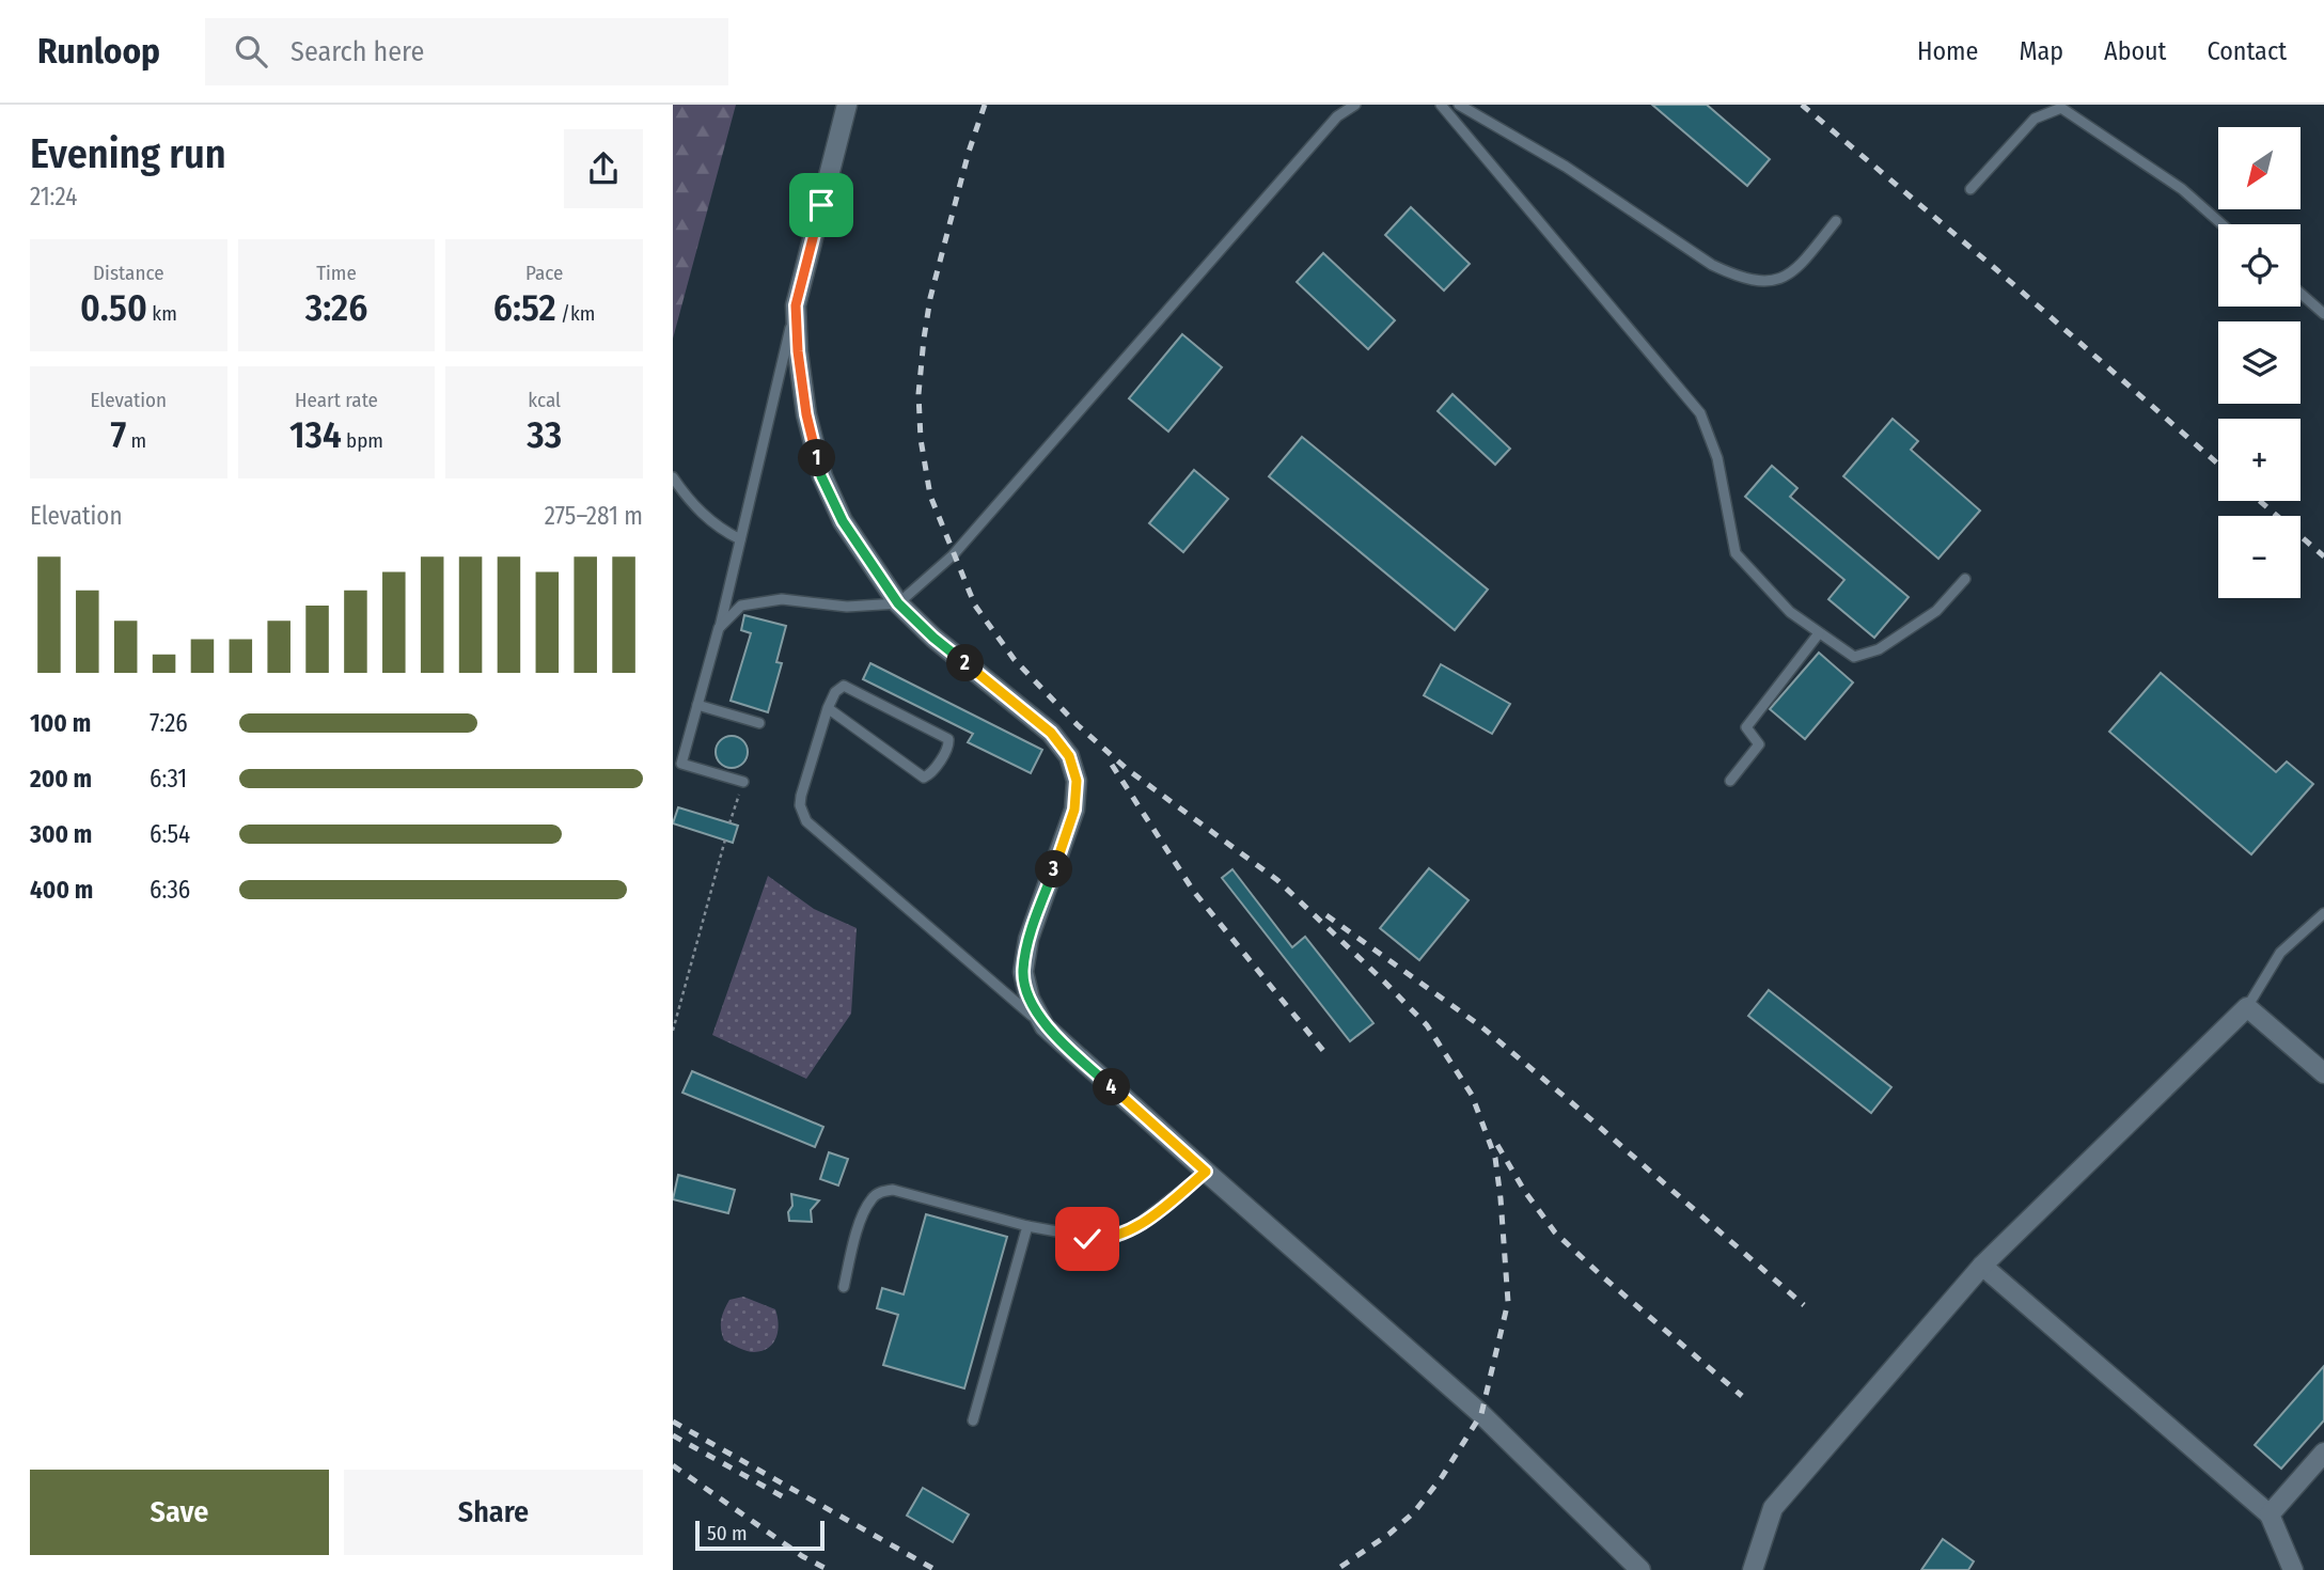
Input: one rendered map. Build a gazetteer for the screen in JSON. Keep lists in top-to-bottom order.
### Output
{
  "scale_bar": "50 m",
  "north": "bottom left",
  "page": {
    "header": "Runloop",
    "search": "Search here",
    "nav": [
      "Home",
      "Map",
      "About",
      "Contact"
    ],
    "heading": ["Evening run", "21:24"],
    "map_buttons": ["+", "−"],
    "stats": [
      ["Distance", "0.50 km"],
      ["Time", "3:26"],
      ["Pace", "6:52 /km"],
      ["Elevation", "7 m"],
      ["Heart rate", "134 bpm"],
      ["kcal", "33"]
    ],
    "pins": [
      "1",
      "2",
      "3",
      "4"
    ],
    "chart": ["Elevation", "275–281 m"],
    "list": [
      {
        "name": "100 m",
        "note": "7:26"
      },
      {
        "name": "200 m",
        "note": "6:31"
      },
      {
        "name": "300 m",
        "note": "6:54"
      },
      {
        "name": "400 m",
        "note": "6:36"
      }
    ],
    "buttons": ["Save", "Share"],
    "scale": "50 m"
  }
}
